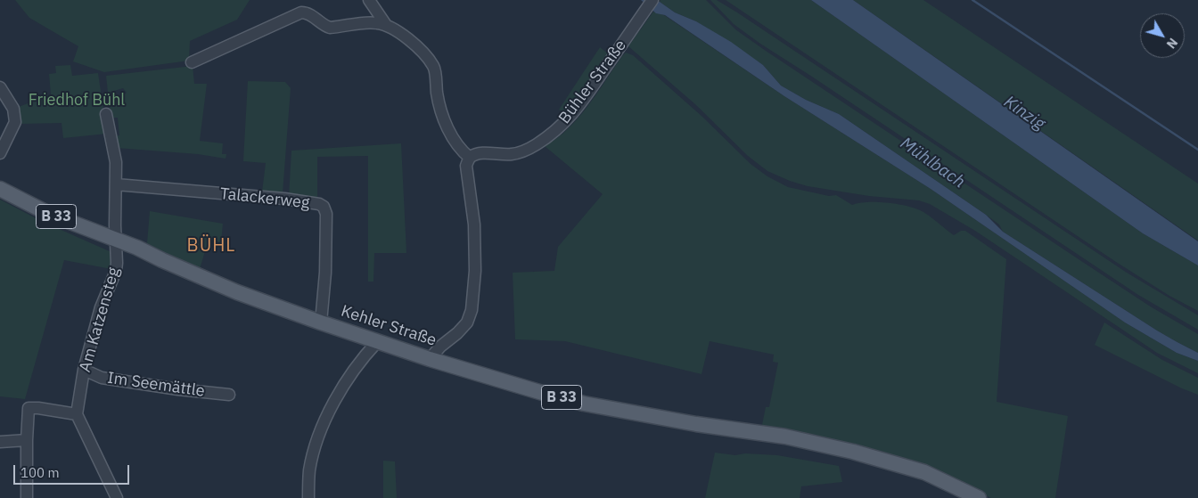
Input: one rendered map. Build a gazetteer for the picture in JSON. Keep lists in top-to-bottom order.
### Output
{
  "streets": {
    "main road": ["B 33", "Kehler Straße"],
    "street": [
      "Bühler Straße",
      "Talackerweg",
      "Am Katzensteg",
      "Im Seemättle"
    ]
  },
  "crossings": [
    ["Talackerweg", "Am Katzensteg"],
    ["Talackerweg", "Kehler Straße"],
    ["Am Katzensteg", "Kehler Straße"],
    ["Am Katzensteg", "Im Seemättle"]
  ],
  "districts": ["BÜHL"],
  "water": ["Kinzig", "Mühlbach"],
  "parks": ["Friedhof Bühl"],
  "scale_bar": "100 m",
  "north": "bottom right"
}
